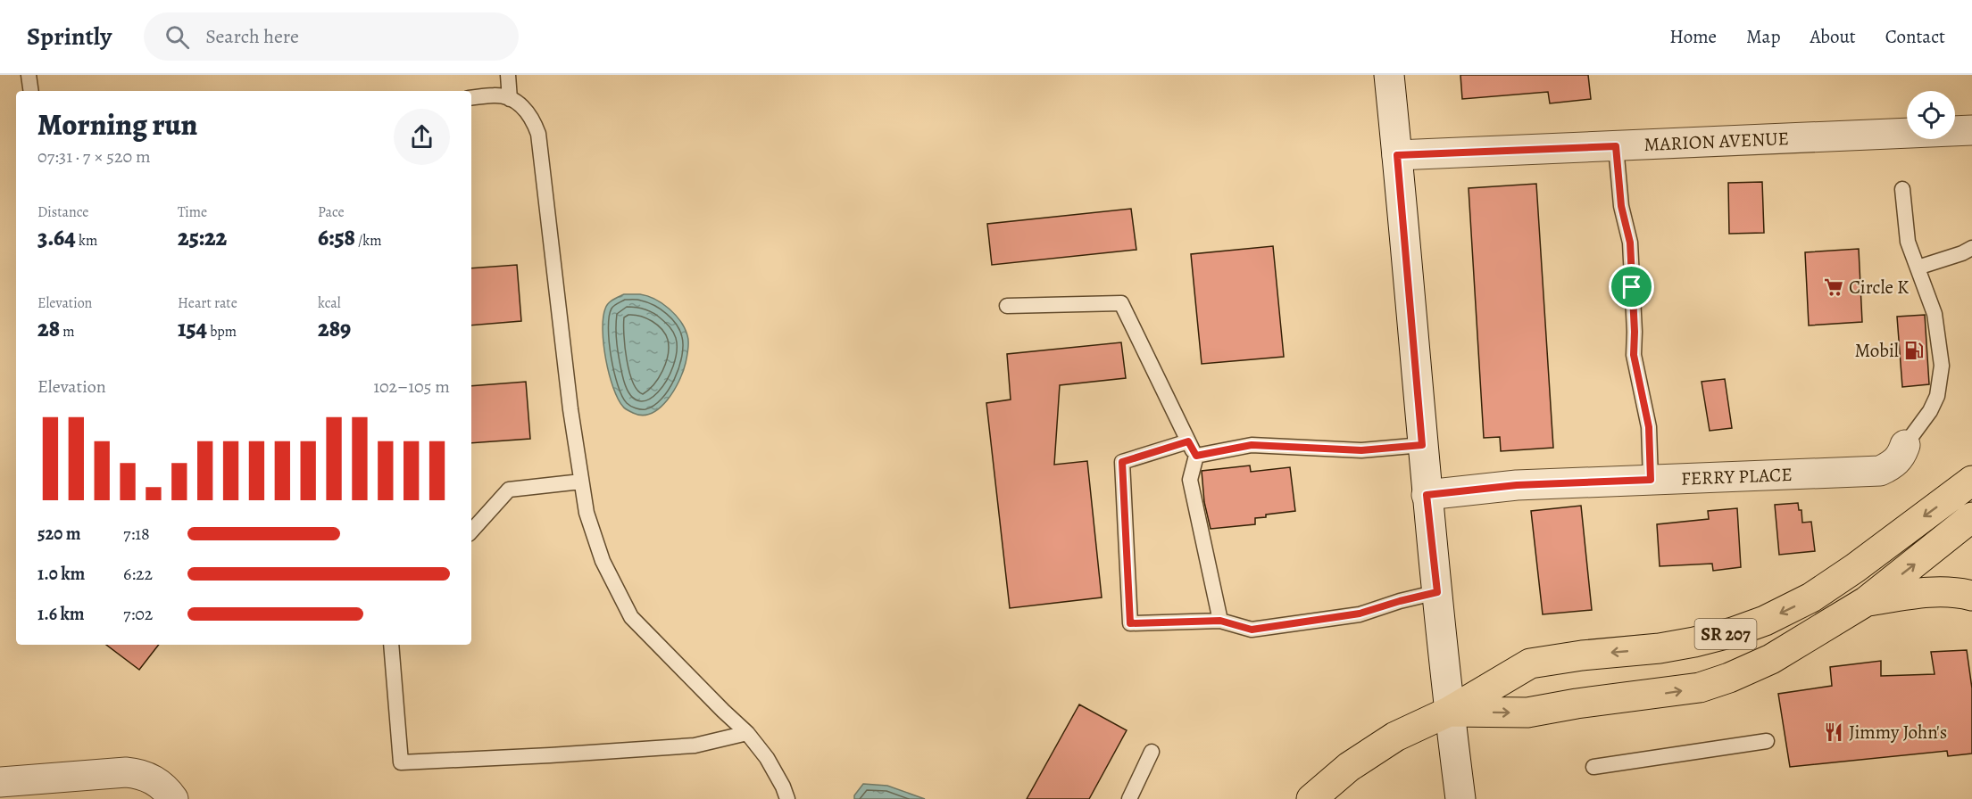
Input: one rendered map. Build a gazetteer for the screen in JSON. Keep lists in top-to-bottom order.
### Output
{
  "streets": {
    "highway": ["SR 207"],
    "street": ["MARION AVENUE", "FERRY PLACE"]
  },
  "places": {
    "supermarket": ["Circle K"],
    "fuel station": ["Mobil"],
    "restaurant": ["Jimmy John's"]
  },
  "page": {
    "header": "Sprintly",
    "search": "Search here",
    "nav": [
      "Home",
      "Map",
      "About",
      "Contact"
    ],
    "heading": ["Morning run", "07:31 · 7 × 520 m"],
    "stats": [
      ["Distance", "3.64 km"],
      ["Time", "25:22"],
      ["Pace", "6:58 /km"],
      ["Elevation", "28 m"],
      ["Heart rate", "154 bpm"],
      ["kcal", "289"]
    ],
    "chart": ["Elevation", "102–105 m"],
    "list": [
      {
        "name": "520 m",
        "note": "7:18"
      },
      {
        "name": "1.0 km",
        "note": "6:22"
      },
      {
        "name": "1.6 km",
        "note": "7:02"
      }
    ]
  }
}
